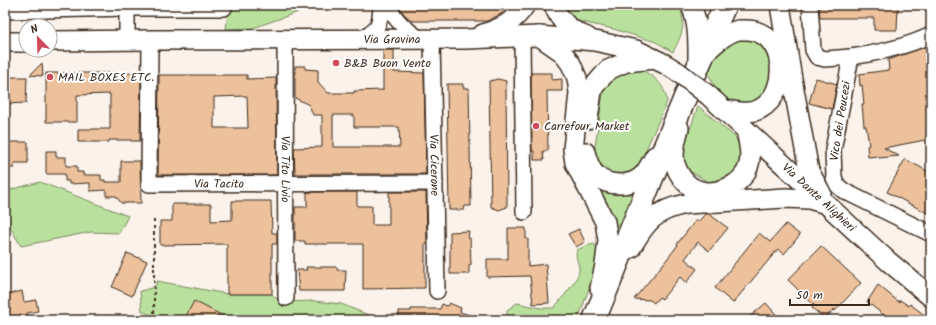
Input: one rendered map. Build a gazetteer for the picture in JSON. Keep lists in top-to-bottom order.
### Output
{
  "streets": {
    "main road": ["Via Gravina", "Via Dante Alighieri"],
    "street": [
      "Vico dei Peucezi",
      "Via Cicerone",
      "Via Tito Livio",
      "Via Tacito"
    ]
  },
  "crossings": [
    ["Via Gravina", "Via Cicerone"],
    ["Via Gravina", "Via Tito Livio"],
    ["Via Gravina", "Via Tacito"],
    ["Via Gravina", "Via Dante Alighieri"],
    ["Via Cicerone", "Via Tacito"],
    ["Via Tito Livio", "Via Tacito"]
  ],
  "places": ["B&B Buon Vento", "MAIL BOXES ETC.", "Carrefour Market"],
  "scale_bar": "50 m",
  "north": "top left"
}
